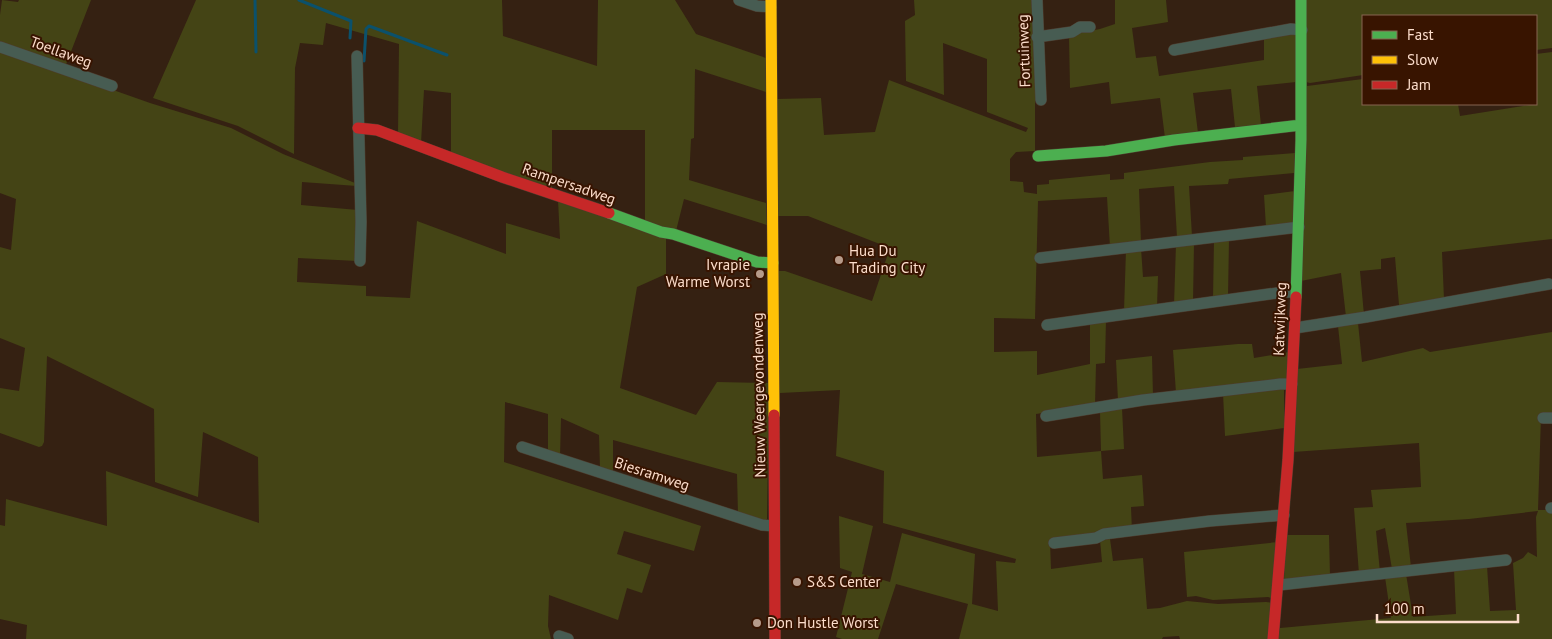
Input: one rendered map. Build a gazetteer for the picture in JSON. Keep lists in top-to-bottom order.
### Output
{
  "streets": {
    "street": [
      "Fortuinweg",
      "Toellaweg",
      "Rampersadweg",
      "Katwijkweg",
      "Nieuw Weergevondenweg",
      "Biesramweg"
    ]
  },
  "crossings": [
    ["Rampersadweg", "Nieuw Weergevondenweg"],
    ["Nieuw Weergevondenweg", "Biesramweg"]
  ],
  "places": [
    "Hua Du Trading City",
    "Ivrapie Warme Worst",
    "S&S Center",
    "Don Hustle Worst"
  ],
  "legend": ["Fast", "Slow", "Jam"],
  "scale_bar": "100 m"
}
